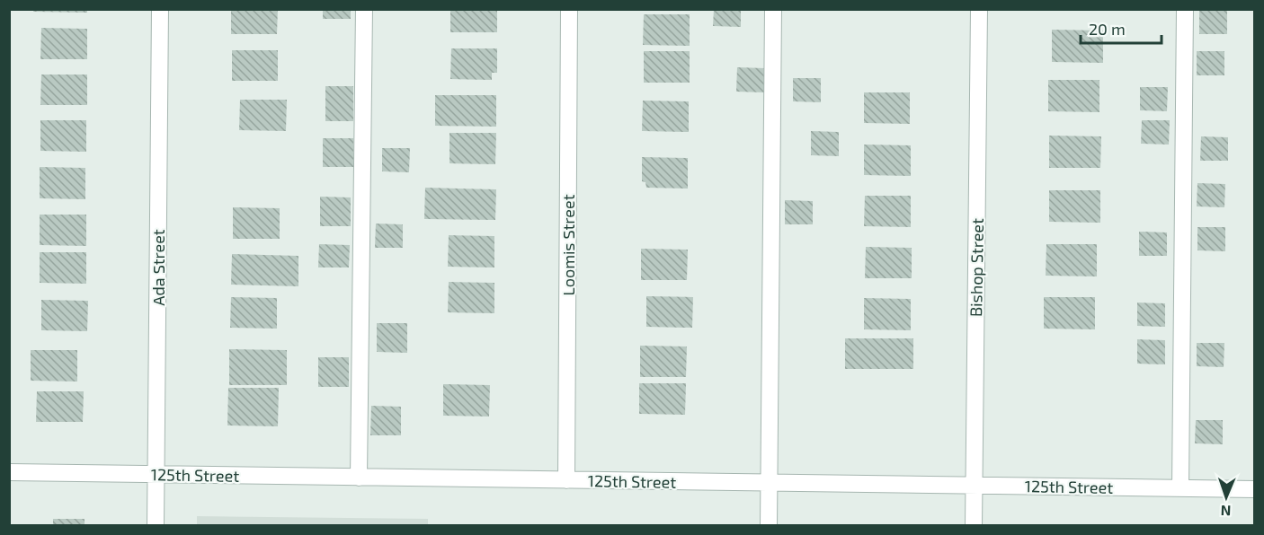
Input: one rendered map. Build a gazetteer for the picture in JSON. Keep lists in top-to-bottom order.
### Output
{
  "streets": {
    "street": [
      "Loomis Street",
      "Ada Street",
      "Bishop Street",
      "125th Street"
    ]
  },
  "crossings": [
    ["Loomis Street", "125th Street"],
    ["Ada Street", "125th Street"],
    ["Bishop Street", "125th Street"]
  ],
  "scale_bar": "20 m",
  "north": "bottom"
}
